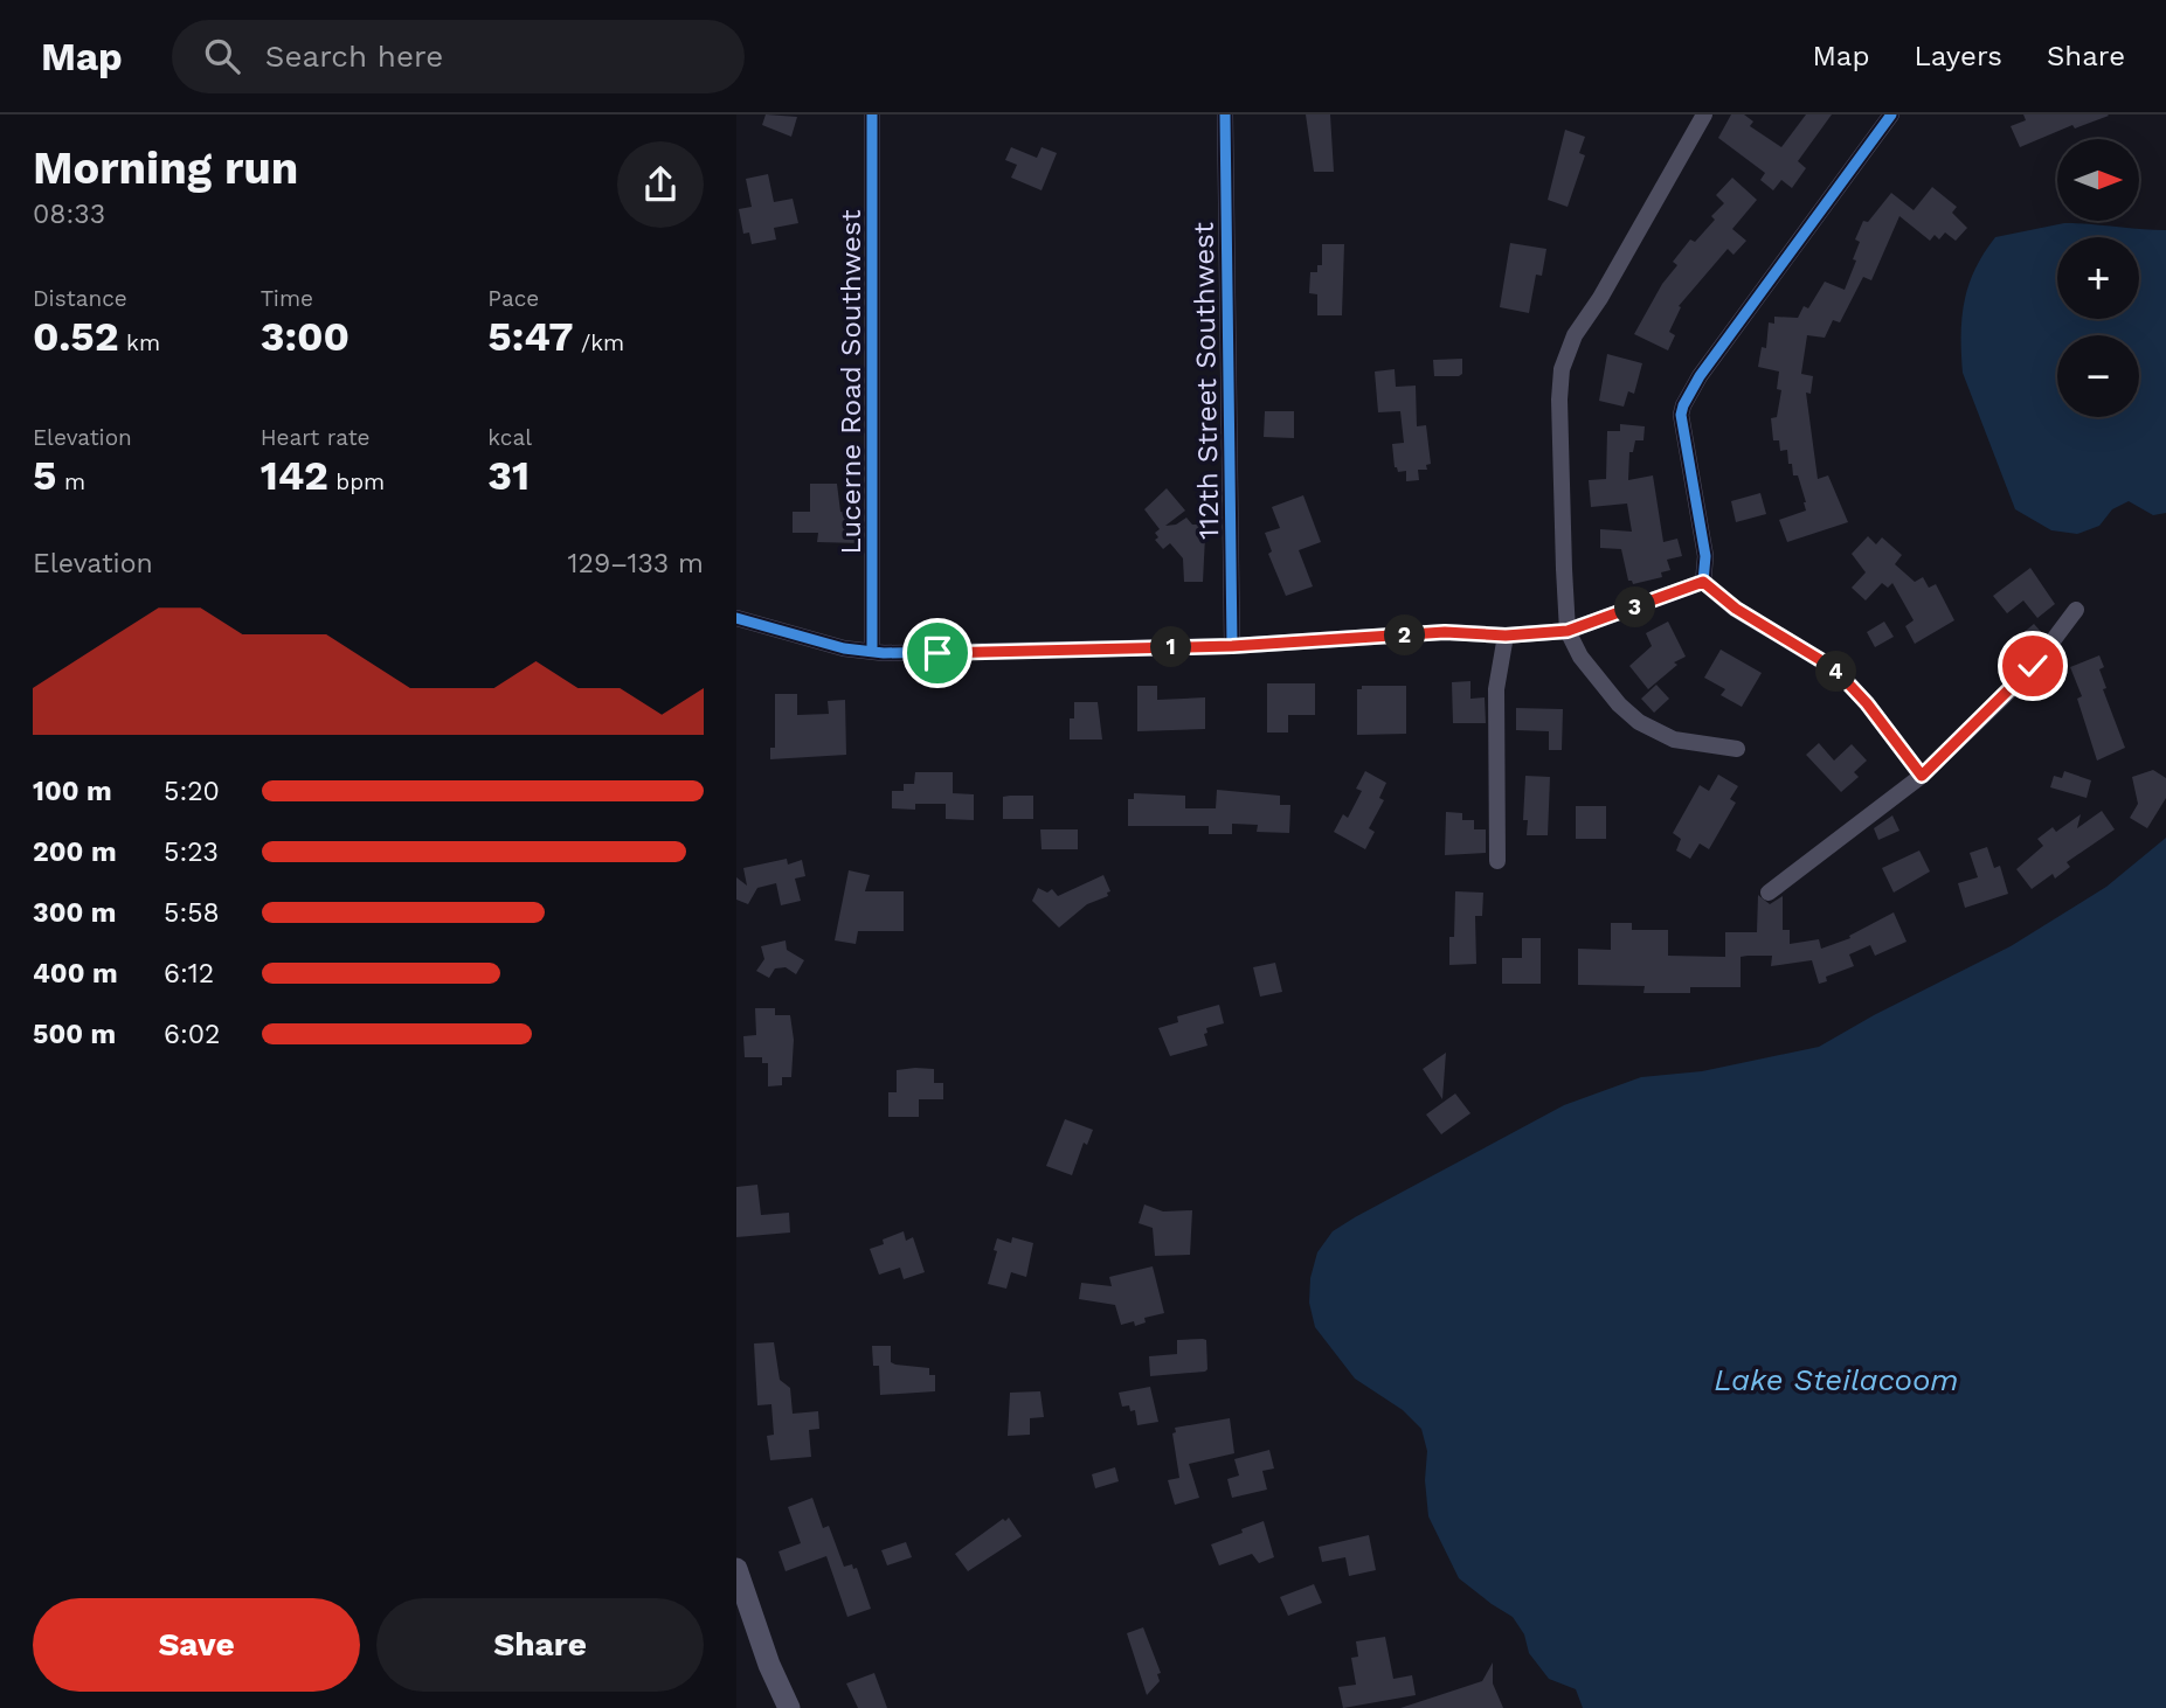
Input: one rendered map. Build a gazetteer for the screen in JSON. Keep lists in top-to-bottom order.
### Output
{
  "streets": {
    "street": ["112th Street Southwest", "Lucerne Road Southwest"]
  },
  "water": ["Lake Steilacoom"],
  "north": "right",
  "page": {
    "header": "Map",
    "search": "Search here",
    "nav": ["Map", "Layers", "Share"],
    "heading": ["Morning run", "08:33"],
    "map_buttons": ["+", "−"],
    "stats": [
      ["Distance", "0.52 km"],
      ["Time", "3:00"],
      ["Pace", "5:47 /km"],
      ["Elevation", "5 m"],
      ["Heart rate", "142 bpm"],
      ["kcal", "31"]
    ],
    "chart": ["Elevation", "129–133 m"],
    "pins": [
      "3",
      "2",
      "1",
      "4"
    ],
    "list": [
      {
        "name": "100 m",
        "note": "5:20"
      },
      {
        "name": "200 m",
        "note": "5:23"
      },
      {
        "name": "300 m",
        "note": "5:58"
      },
      {
        "name": "400 m",
        "note": "6:12"
      },
      {
        "name": "500 m",
        "note": "6:02"
      }
    ],
    "buttons": ["Save", "Share"]
  }
}
